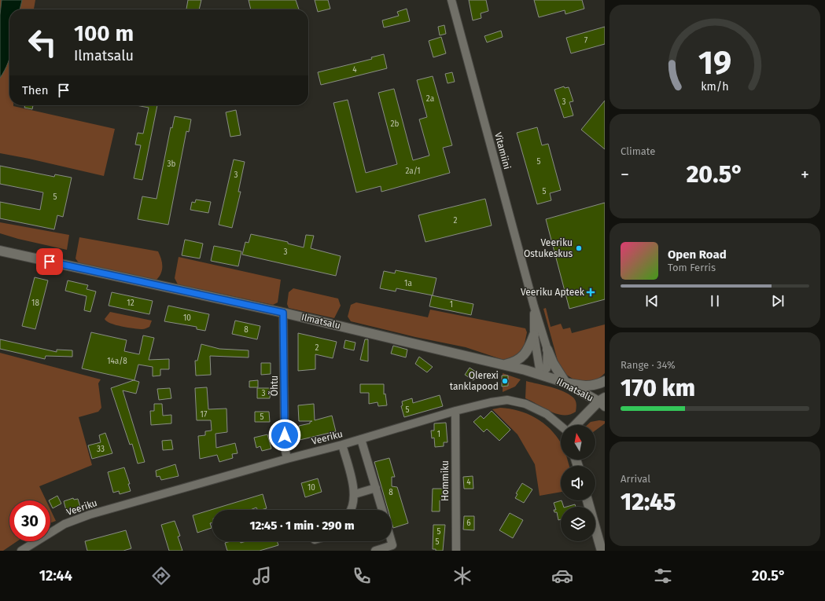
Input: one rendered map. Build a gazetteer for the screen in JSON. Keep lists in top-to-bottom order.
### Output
{
  "streets": {
    "street": [
      "Vitamiini",
      "Ilmatsalu",
      "Õhtu",
      "Veeriku",
      "Hommiku"
    ]
  },
  "crossings": [
    ["Vitamiini", "Ilmatsalu"],
    ["Ilmatsalu", "Õhtu"],
    ["Õhtu", "Veeriku"],
    ["Veeriku", "Hommiku"]
  ],
  "places": {
    "other": ["Veeriku Ostukeskus", "Olerexi tanklapood"],
    "health": ["Veeriku Apteek"]
  },
  "house_numbers": [
    "7",
    "4",
    "2a",
    "3",
    "2b",
    "5",
    "3b",
    "2a/1",
    "3",
    "5",
    "5",
    "2",
    "3",
    "1a",
    "18",
    "12",
    "1",
    "10",
    "8",
    "2",
    "14a/8",
    "3",
    "5",
    "17",
    "5",
    "1",
    "33",
    "4",
    "10",
    "8",
    "6",
    "5",
    "5"
  ],
  "north": "top",
  "page": {
    "turn": ["100 m", "Ilmatsalu"],
    "then": "Then",
    "tile": [
      "Climate",
      ["Range · 34%", "170 km"],
      ["Arrival", "12:45"]
    ],
    "heat": ["−", "20.5°", "+"],
    "song": ["Open Road", "Tom Ferris"],
    "limit": "30",
    "trip": "12:45 · 1 min · 290 m",
    "tabs": ["12:44", "20.5°"],
    "gauge": ["19", "km/h"]
  }
}
